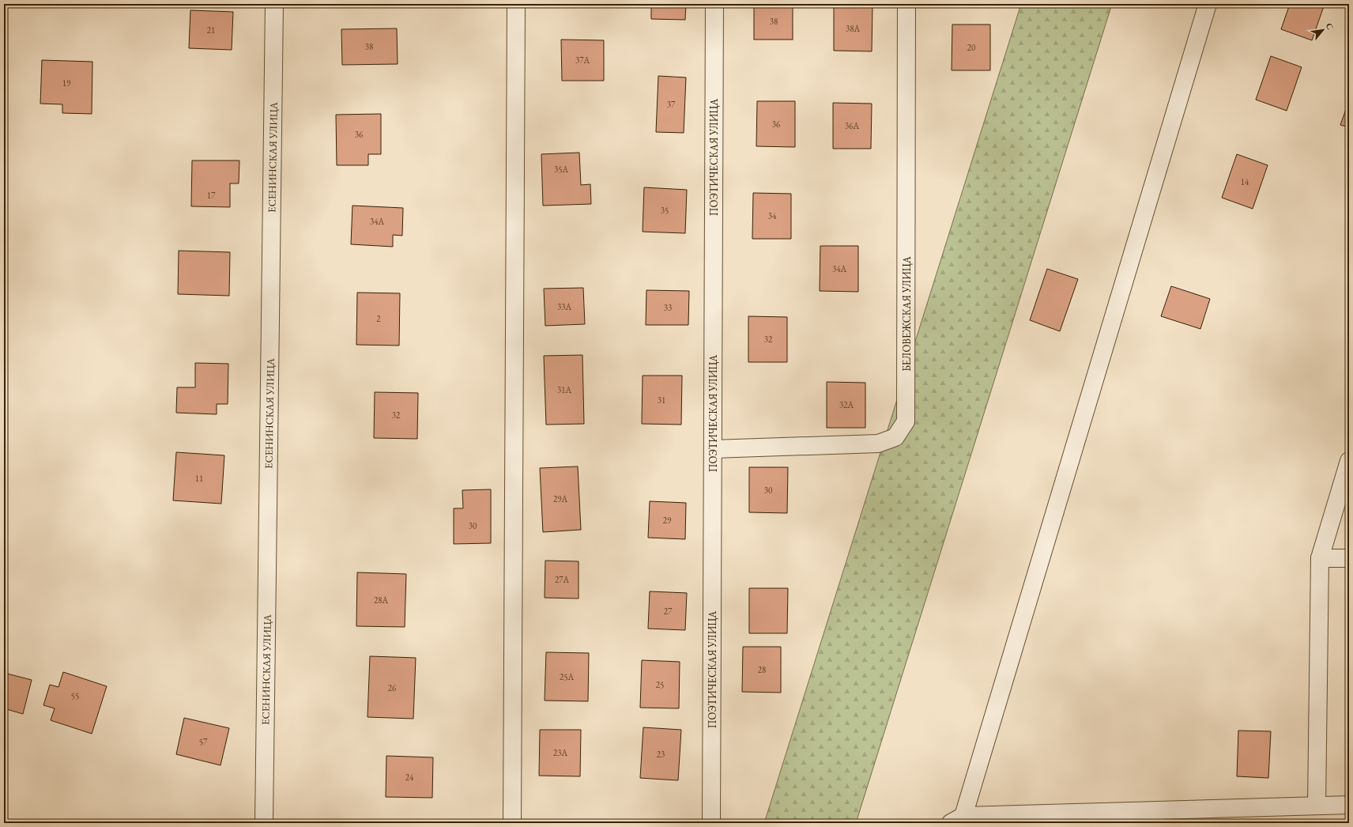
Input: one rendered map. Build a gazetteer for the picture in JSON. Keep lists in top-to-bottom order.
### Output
{
  "streets": {
    "street": ["ЕСЕНИНСКАЯ УЛИЦА", "ПОЭТИЧЕСКАЯ УЛИЦА", "БЕЛОВЕЖСКАЯ УЛИЦА"]
  },
  "crossings": [
    ["ПОЭТИЧЕСКАЯ УЛИЦА", "БЕЛОВЕЖСКАЯ УЛИЦА"]
  ],
  "house_numbers": [
    "38",
    "38А",
    "21",
    "38",
    "20",
    "37А",
    "19",
    "37",
    "36",
    "36А",
    "36",
    "35А",
    "14",
    "17",
    "35",
    "34",
    "34А",
    "34А",
    "33А",
    "33",
    "2",
    "32",
    "31А",
    "31",
    "32А",
    "32",
    "11",
    "30",
    "29А",
    "29",
    "30",
    "27А",
    "28А",
    "27",
    "28",
    "25А",
    "25",
    "26",
    "55",
    "57",
    "23А",
    "23",
    "24"
  ],
  "north": "top right"
}
